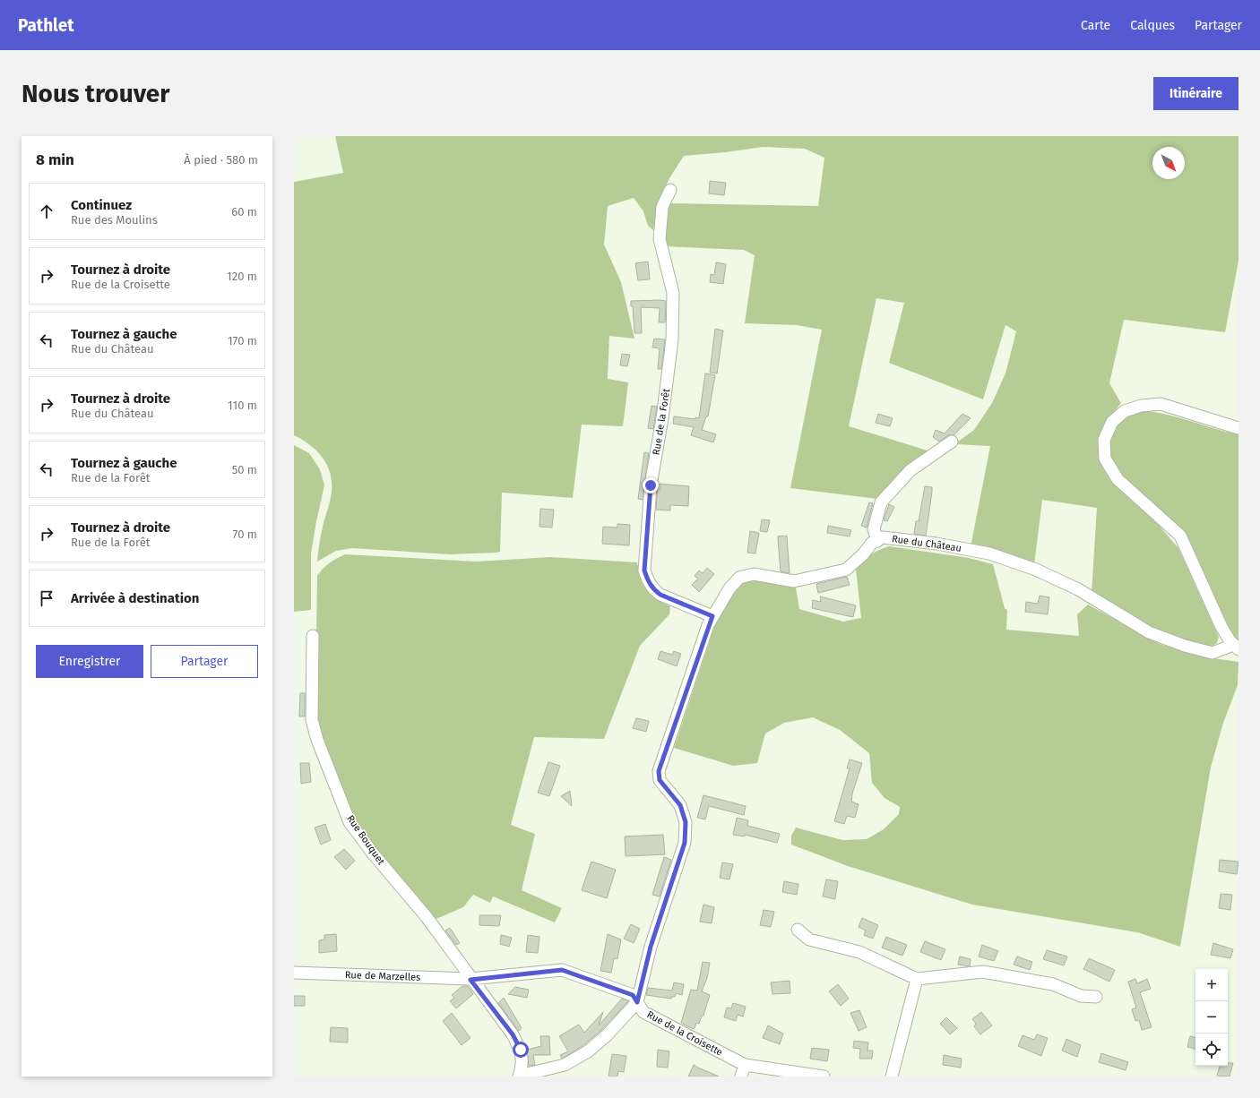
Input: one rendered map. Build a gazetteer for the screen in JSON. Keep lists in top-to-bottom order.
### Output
{
  "streets": {
    "street": [
      "Rue de la Forêt",
      "Rue du Château",
      "Rue Bouquet",
      "Rue de Marzelles",
      "Rue de la Croisette"
    ]
  },
  "crossings": [
    ["Rue de la Forêt", "Rue du Château"],
    ["Rue du Château", "Rue Bouquet"],
    ["Rue du Château", "Rue de la Croisette"],
    ["Rue Bouquet", "Rue de Marzelles"],
    ["Rue Bouquet", "Rue de la Croisette"],
    ["Rue de Marzelles", "Rue de la Croisette"]
  ],
  "north": "bottom right",
  "page": {
    "header": "Pathlet",
    "nav": ["Carte", "Calques", "Partager"],
    "buttons": [
      "Itinéraire",
      ["Enregistrer", "Partager"]
    ],
    "title": "Nous trouver",
    "heading": ["8 min", "À pied · 580 m"],
    "list": [
      ["Continuez", "Rue des Moulins", "60 m"],
      ["Tournez à droite", "Rue de la Croisette", "120 m"],
      ["Tournez à gauche", "Rue du Château", "170 m"],
      ["Tournez à droite", "Rue du Château", "110 m"],
      ["Tournez à gauche", "Rue de la Forêt", "50 m"],
      ["Tournez à droite", "Rue de la Forêt", "70 m"],
      "Arrivée à destination"
    ],
    "map_buttons": ["+", "−"]
  }
}
